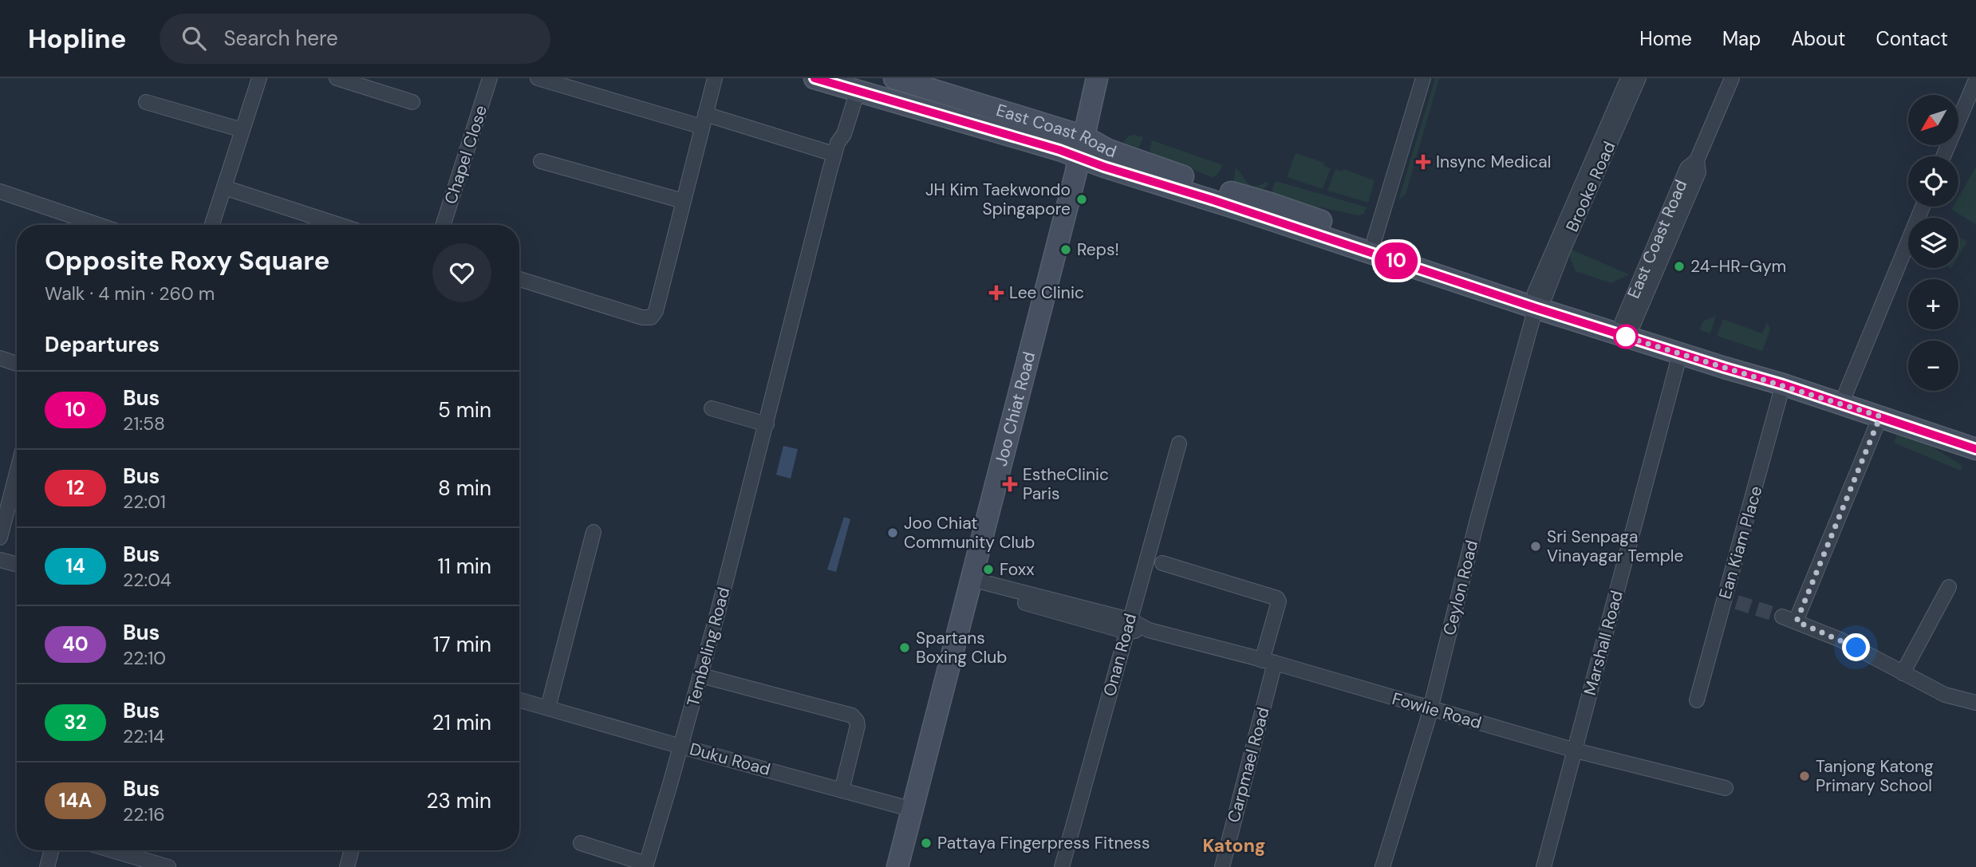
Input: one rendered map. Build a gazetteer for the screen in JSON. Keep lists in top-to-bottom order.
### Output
{
  "streets": {
    "main road": ["East Coast Road", "Joo Chiat Road"],
    "street": [
      "Chapel Close",
      "Brooke Road",
      "Ean Kiam Place",
      "Ceylon Road",
      "Marshall Road",
      "Tembeling Road",
      "Onan Road",
      "Fowlie Road",
      "Duku Road",
      "Carpmael Road"
    ]
  },
  "crossings": [
    ["East Coast Road", "Brooke Road"],
    ["East Coast Road", "Joo Chiat Road"],
    ["East Coast Road", "Ean Kiam Place"],
    ["East Coast Road", "Ceylon Road"],
    ["East Coast Road", "Marshall Road"],
    ["East Coast Road", "Tembeling Road"],
    ["Brooke Road", "Ceylon Road"],
    ["Joo Chiat Road", "Fowlie Road"],
    ["Joo Chiat Road", "Duku Road"],
    ["Ceylon Road", "Fowlie Road"],
    ["Marshall Road", "Fowlie Road"],
    ["Tembeling Road", "Duku Road"],
    ["Onan Road", "Fowlie Road"],
    ["Fowlie Road", "Carpmael Road"]
  ],
  "districts": ["Katong"],
  "places": {
    "health": ["Insync Medical", "Lee Clinic", "EstheClinic Paris"],
    "other": [
      "JH Kim Taekwondo Spingapore",
      "Reps!",
      "24-HR-Gym",
      "Joo Chiat Community Club",
      "Sri Senpaga Vinayagar Temple",
      "Foxx",
      "Spartans Boxing Club",
      "Tanjong Katong Primary School",
      "Pattaya Fingerpress Fitness"
    ]
  },
  "lines": ["bus line 10"],
  "north": "bottom left",
  "page": {
    "header": "Hopline",
    "search": "Search here",
    "nav": [
      "Home",
      "Map",
      "About",
      "Contact"
    ],
    "on_map": "10",
    "map_buttons": ["+", "−"],
    "heading": [
      ["Opposite Roxy Square", "Walk · 4 min · 260 m"],
      "Departures"
    ],
    "list": [
      {
        "mark": "10",
        "name": "Bus",
        "note": "21:58",
        "value": "5 min"
      },
      {
        "mark": "12",
        "name": "Bus",
        "note": "22:01",
        "value": "8 min"
      },
      {
        "mark": "14",
        "name": "Bus",
        "note": "22:04",
        "value": "11 min"
      },
      {
        "mark": "40",
        "name": "Bus",
        "note": "22:10",
        "value": "17 min"
      },
      {
        "mark": "32",
        "name": "Bus",
        "note": "22:14",
        "value": "21 min"
      },
      {
        "mark": "14A",
        "name": "Bus",
        "note": "22:16",
        "value": "23 min"
      }
    ]
  }
}
